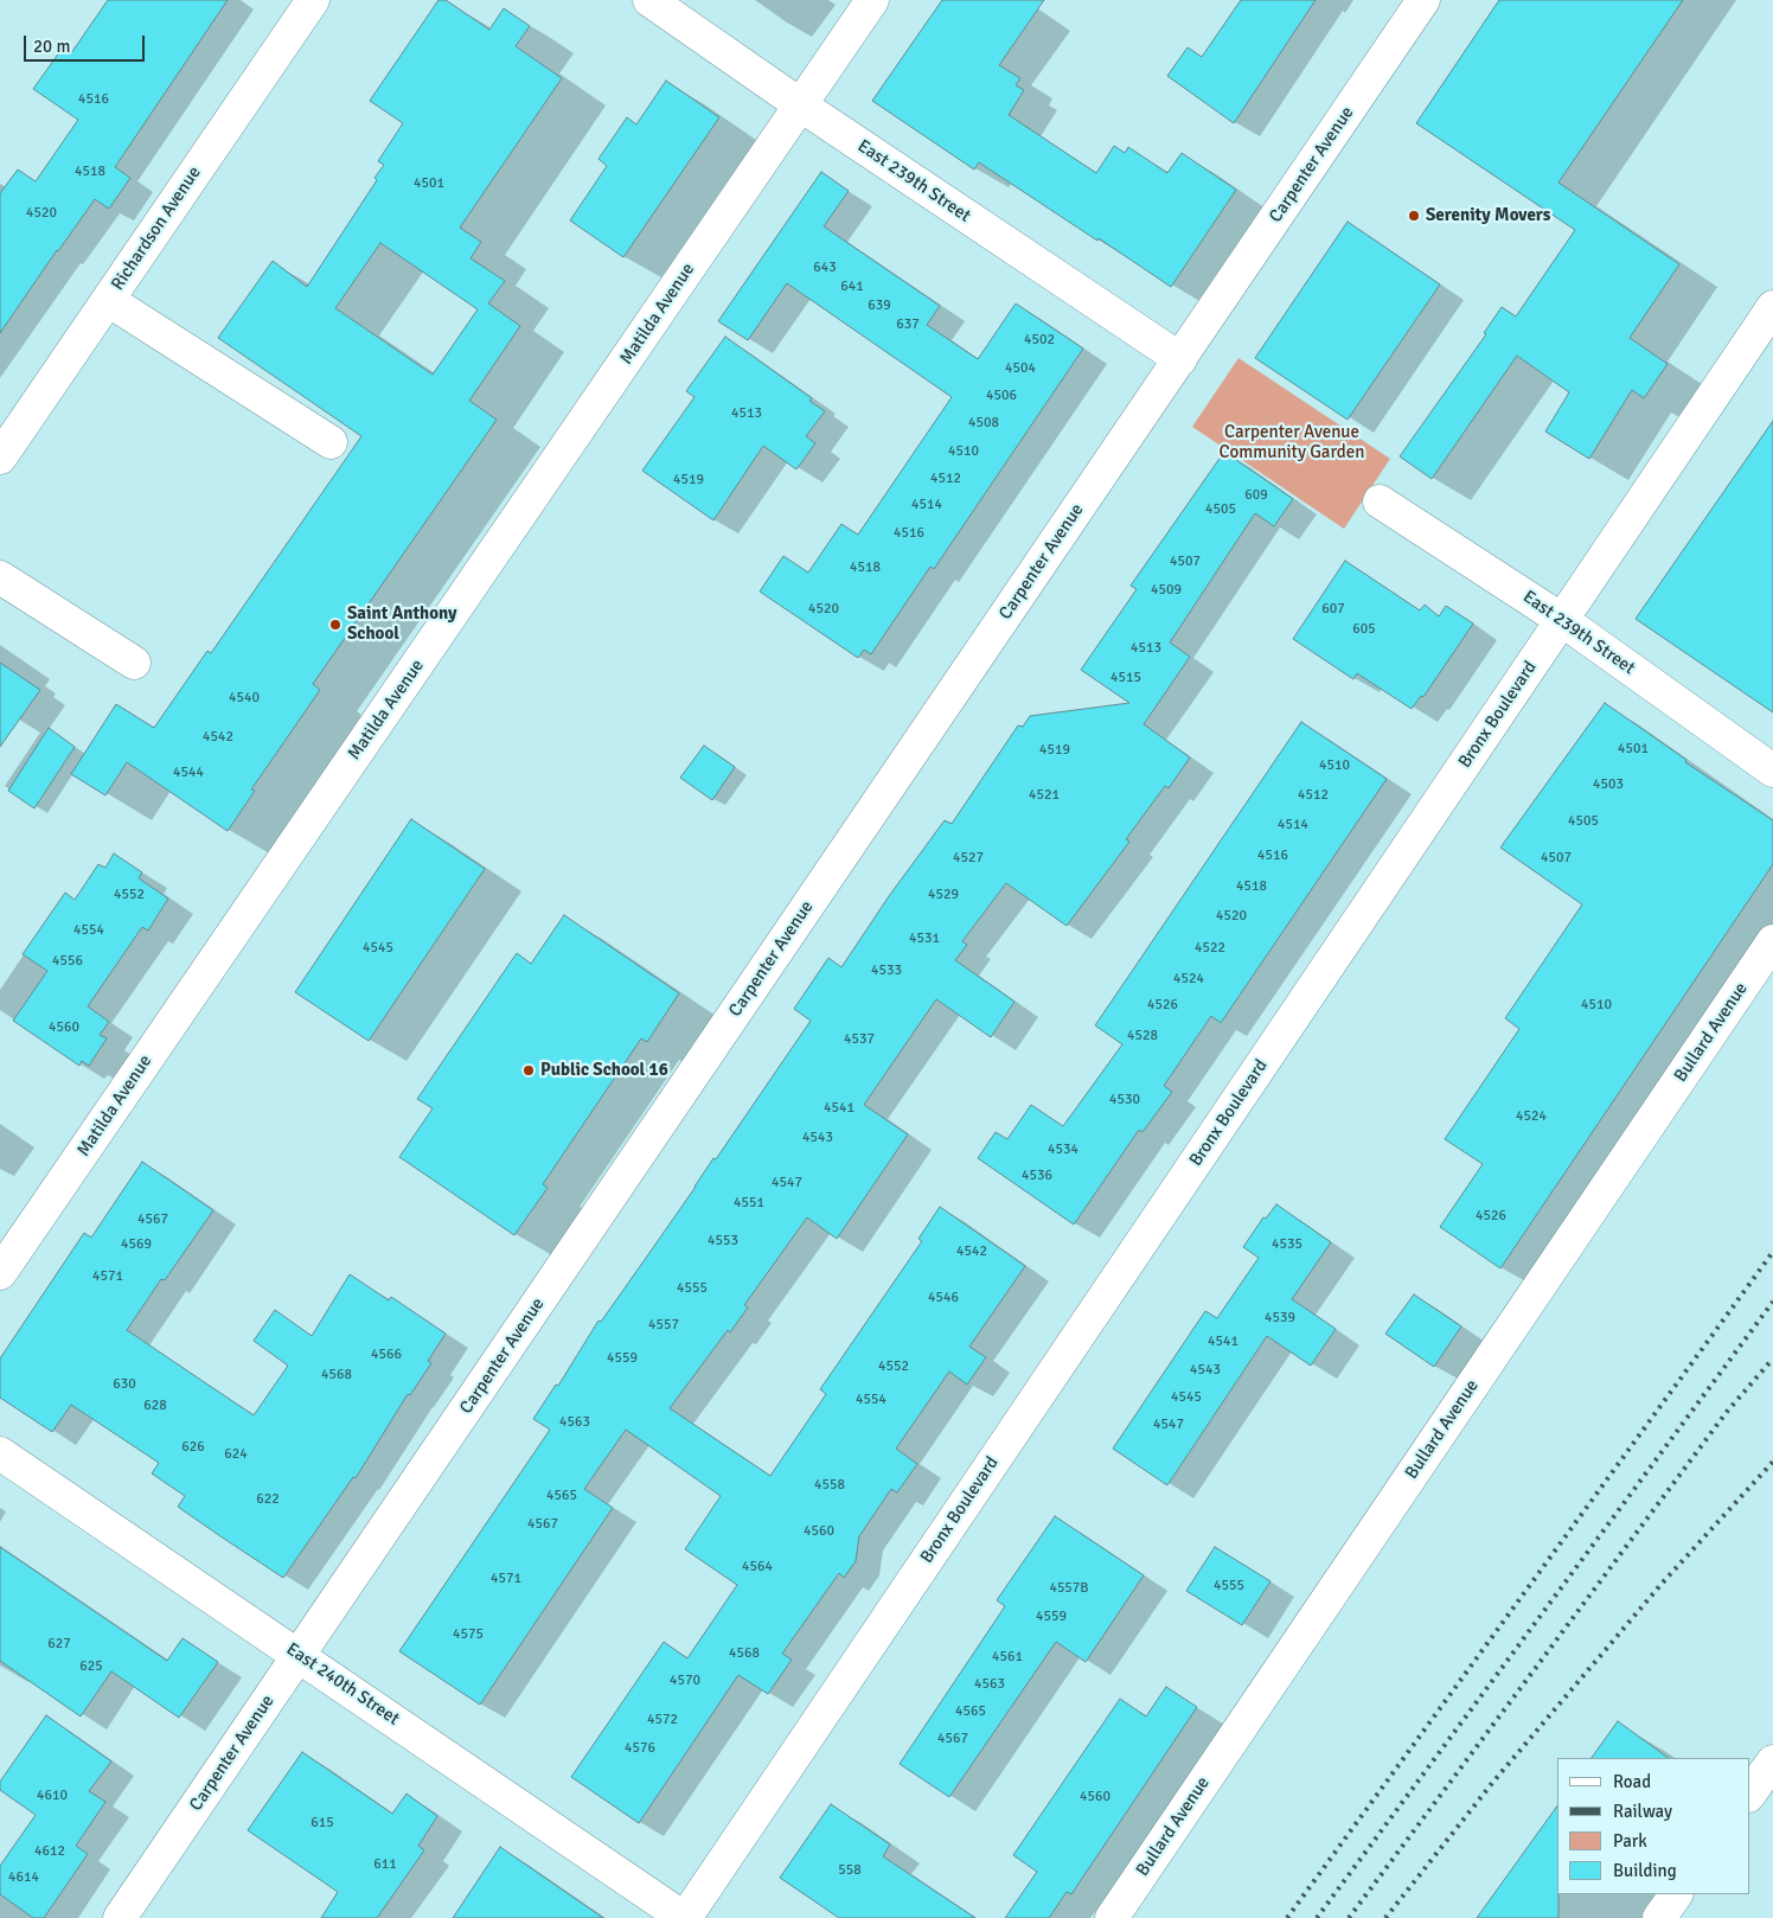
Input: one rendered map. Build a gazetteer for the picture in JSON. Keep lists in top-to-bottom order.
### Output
{
  "streets": {
    "street": [
      "Carpenter Avenue",
      "East 239th Street",
      "Richardson Avenue",
      "Matilda Avenue",
      "Bronx Boulevard",
      "Bullard Avenue",
      "East 240th Street"
    ]
  },
  "crossings": [
    ["Carpenter Avenue", "East 239th Street"],
    ["Carpenter Avenue", "East 240th Street"],
    ["East 239th Street", "Matilda Avenue"],
    ["East 239th Street", "Bronx Boulevard"],
    ["Bronx Boulevard", "East 240th Street"]
  ],
  "parks": ["Carpenter Avenue Community Garden"],
  "places": ["Serenity Movers", "Saint Anthony School", "Public School 16"],
  "house_numbers": [
    "4516",
    "4518",
    "4501",
    "4520",
    "643",
    "641",
    "639",
    "637",
    "4502",
    "4504",
    "4506",
    "4513",
    "4508",
    "4510",
    "4512",
    "4519",
    "609",
    "4514",
    "4505",
    "4516",
    "4507",
    "4518",
    "4509",
    "4520",
    "607",
    "605",
    "4513",
    "4515",
    "4540",
    "4542",
    "4501",
    "4519",
    "4510",
    "4544",
    "4503",
    "4521",
    "4512",
    "4505",
    "4514",
    "4516",
    "4527",
    "4507",
    "4518",
    "4552",
    "4529",
    "4520",
    "4554",
    "4531",
    "4545",
    "4522",
    "4556",
    "4533",
    "4524",
    "4526",
    "4510",
    "4560",
    "4528",
    "4537",
    "4530",
    "4541",
    "4524",
    "4543",
    "4534",
    "4536",
    "4547",
    "4551",
    "4526",
    "4567",
    "4553",
    "4569",
    "4535",
    "4542",
    "4571",
    "4555",
    "4546",
    "4539",
    "4557",
    "4541",
    "4566",
    "4559",
    "4552",
    "4543",
    "4568",
    "630",
    "4545",
    "4554",
    "628",
    "4563",
    "4547",
    "626",
    "624",
    "4558",
    "4565",
    "622",
    "4567",
    "4560",
    "4564",
    "4571",
    "4555",
    "4557B",
    "4559",
    "4575",
    "627",
    "4568",
    "4561",
    "625",
    "4570",
    "4563",
    "4565",
    "4572",
    "4567",
    "4576",
    "4610",
    "4560",
    "615",
    "4612",
    "611",
    "558",
    "4614"
  ],
  "legend": [
    "Road",
    "Railway",
    "Park",
    "Building"
  ],
  "scale_bar": "20 m"
}
